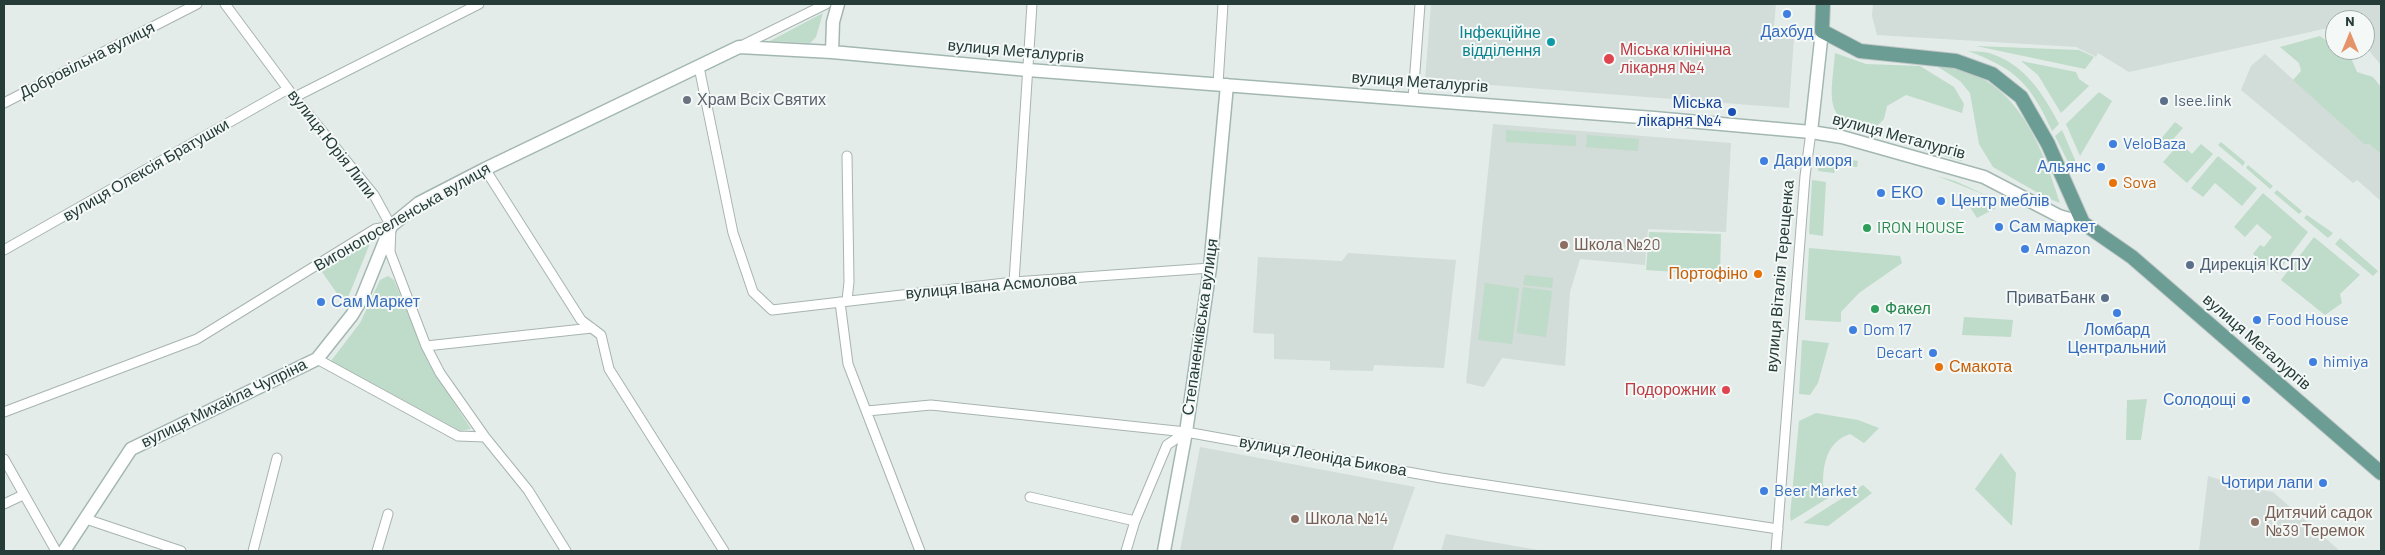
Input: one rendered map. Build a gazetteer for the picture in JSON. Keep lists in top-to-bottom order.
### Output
{
  "streets": {
    "main road": [
      "вулиця Металургів",
      "Вигонопоселенська вулиця",
      "вулиця Віталія Терещенка",
      "Степаненківська вулиця",
      "вулиця Михайла Чупріна"
    ],
    "street": [
      "Добровільна вулиця",
      "вулиця Юрія Липи",
      "вулиця Олексія Братушки",
      "вулиця Івана Асмолова",
      "вулиця Леоніда Бикова"
    ]
  },
  "crossings": [
    ["вулиця Металургів", "Вигонопоселенська вулиця"],
    ["вулиця Металургів", "вулиця Віталія Терещенка"],
    ["вулиця Металургів", "Степаненківська вулиця"],
    ["вулиця Юрія Липи", "вулиця Олексія Братушки"],
    ["вулиця Юрія Липи", "Вигонопоселенська вулиця"],
    ["вулиця Юрія Липи", "вулиця Михайла Чупріна"],
    ["Вигонопоселенська вулиця", "вулиця Івана Асмолова"],
    ["Вигонопоселенська вулиця", "вулиця Михайла Чупріна"],
    ["вулиця Віталія Терещенка", "вулиця Леоніда Бикова"],
    ["вулиця Івана Асмолова", "Степаненківська вулиця"],
    ["Степаненківська вулиця", "вулиця Леоніда Бикова"]
  ],
  "places": [
    "Дахбуд",
    "Інфекційне відділення",
    "Міська клінічна лікарня №4",
    "Храм Всіх Святих",
    "Isee.link",
    "Міська лікарня №4",
    "VeloBaza",
    "Дари моря",
    "Альянс",
    "Sova",
    "ЕКО",
    "Центр меблів",
    "Сам маркет",
    "IRON HOUSE",
    "Школа №20",
    "Amazon",
    "Дирекція КСПУ",
    "Портофіно",
    "ПриватБанк",
    "Сам Маркет",
    "Факел",
    "Ломбард Центральний",
    "Food House",
    "Dom 17",
    "Decart",
    "himiya",
    "Смакота",
    "Подорожник",
    "Солодощі",
    "Чотири лапи",
    "Beer Market",
    "Школа №14",
    "Дитячий садок №39 Теремок"
  ],
  "north": "top"
}
